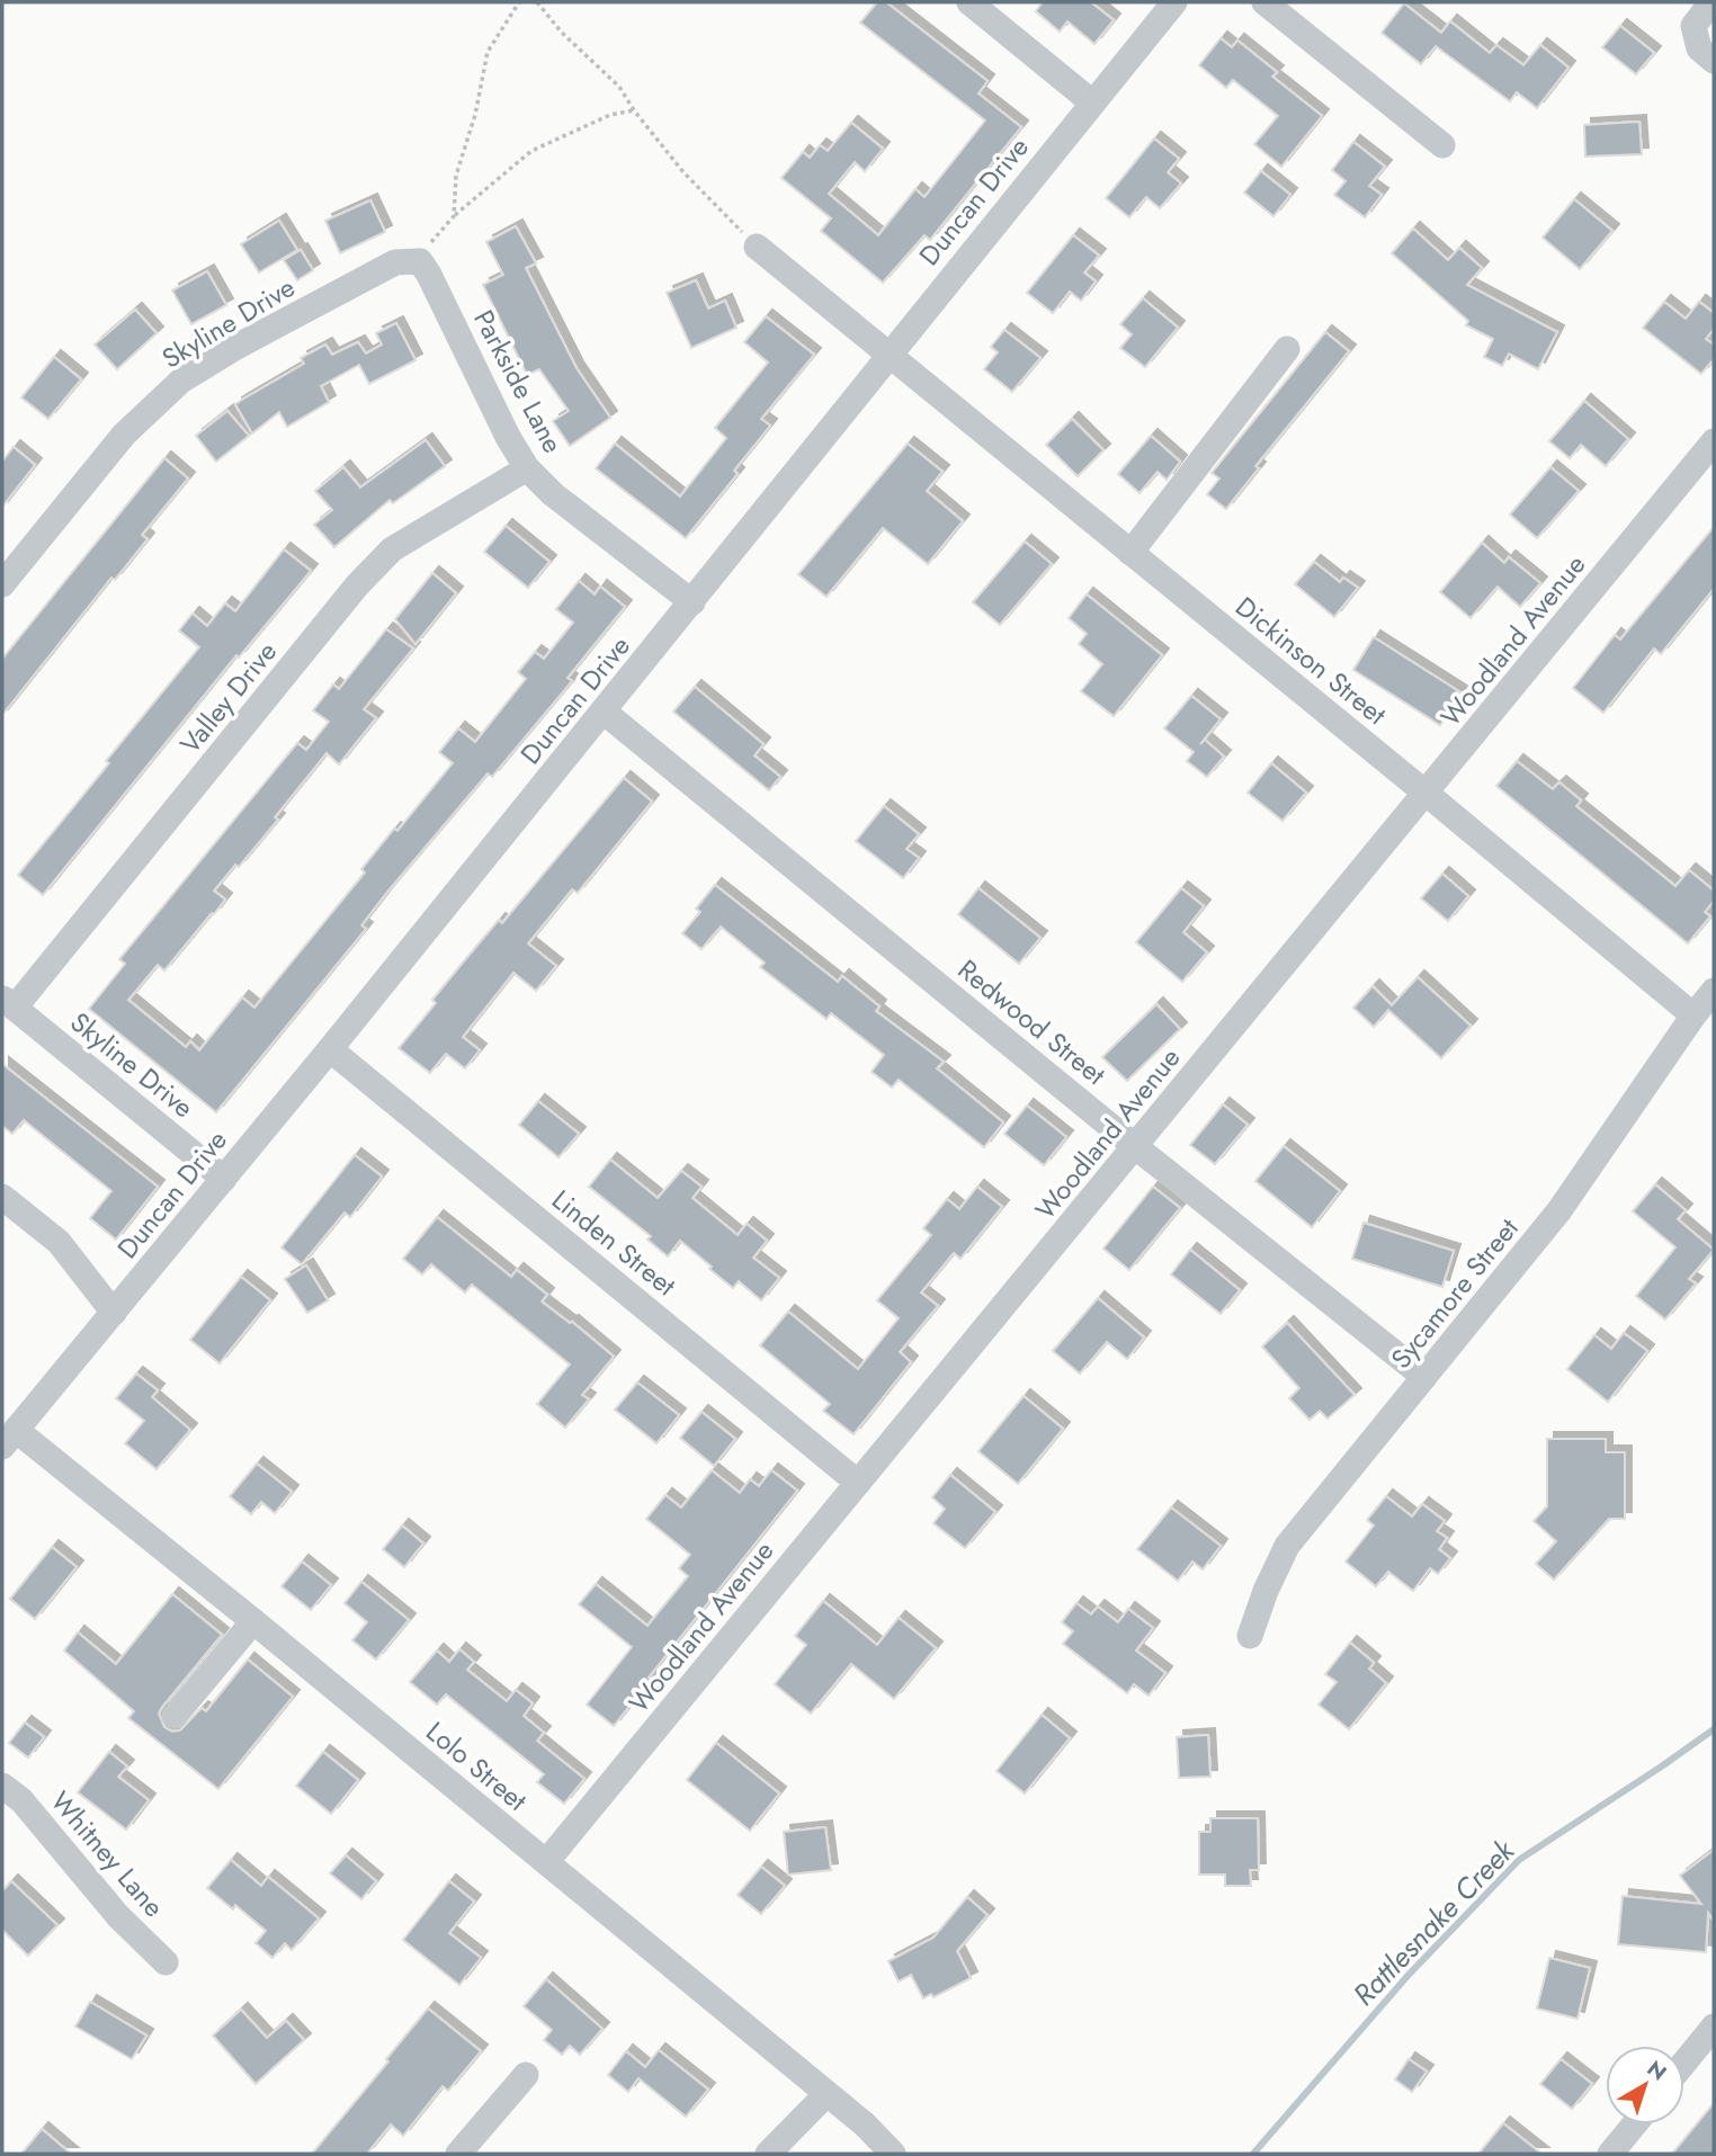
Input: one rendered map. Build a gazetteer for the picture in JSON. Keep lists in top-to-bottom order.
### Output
{
  "streets": {
    "street": [
      "Duncan Drive",
      "Skyline Drive",
      "Parkside Lane",
      "Woodland Avenue",
      "Dickinson Street",
      "Valley Drive",
      "Redwood Street",
      "Linden Street",
      "Sycamore Street",
      "Lolo Street",
      "Whitney Lane"
    ]
  },
  "crossings": [
    ["Duncan Drive", "Skyline Drive"],
    ["Duncan Drive", "Parkside Lane"],
    ["Duncan Drive", "Dickinson Street"],
    ["Duncan Drive", "Redwood Street"],
    ["Duncan Drive", "Linden Street"],
    ["Duncan Drive", "Lolo Street"],
    ["Skyline Drive", "Parkside Lane"],
    ["Skyline Drive", "Valley Drive"],
    ["Parkside Lane", "Valley Drive"],
    ["Woodland Avenue", "Dickinson Street"],
    ["Woodland Avenue", "Redwood Street"],
    ["Woodland Avenue", "Linden Street"],
    ["Woodland Avenue", "Lolo Street"],
    ["Dickinson Street", "Sycamore Street"],
    ["Redwood Street", "Sycamore Street"]
  ],
  "water": ["Rattlesnake Creek"],
  "north": "top right"
}
